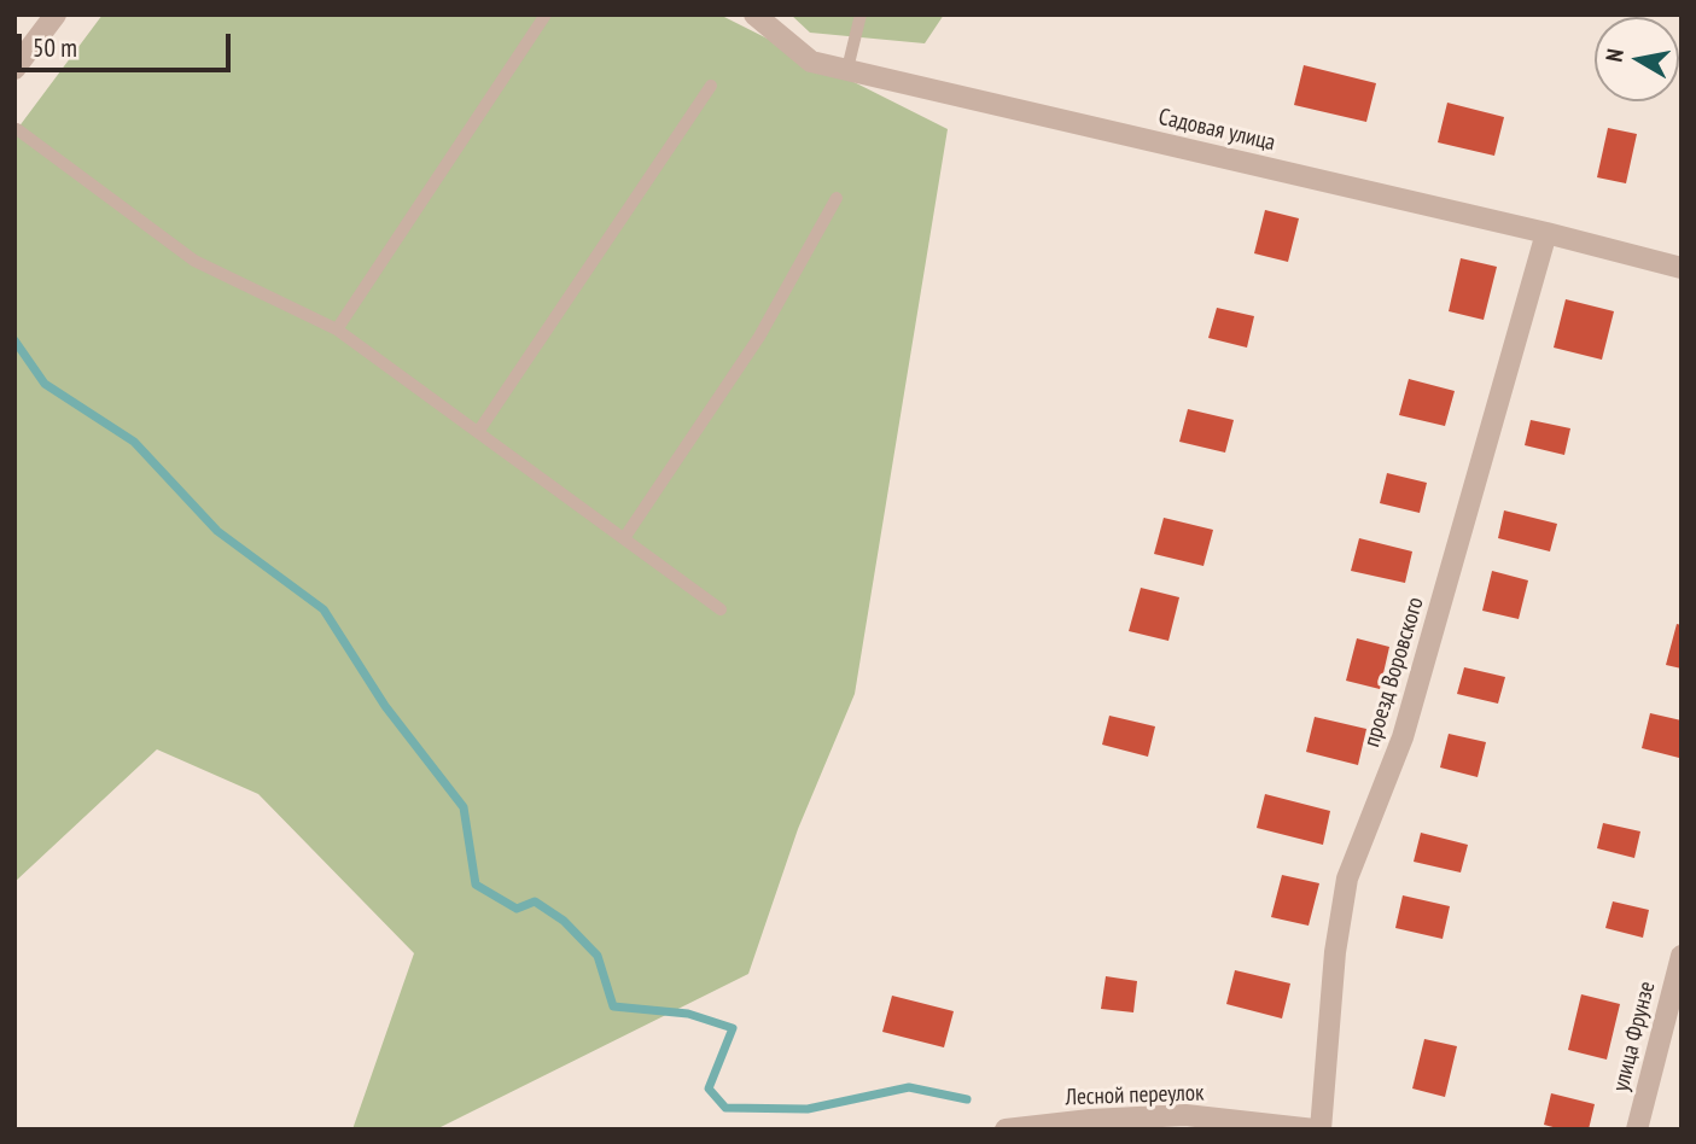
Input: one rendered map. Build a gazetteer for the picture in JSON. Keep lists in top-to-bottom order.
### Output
{
  "streets": {
    "street": [
      "Садовая улица",
      "проезд Воровского",
      "улица Фрунзе",
      "Лесной переулок"
    ]
  },
  "crossings": [
    ["Садовая улица", "проезд Воровского"],
    ["проезд Воровского", "Лесной переулок"]
  ],
  "scale_bar": "50 m",
  "north": "left"
}
